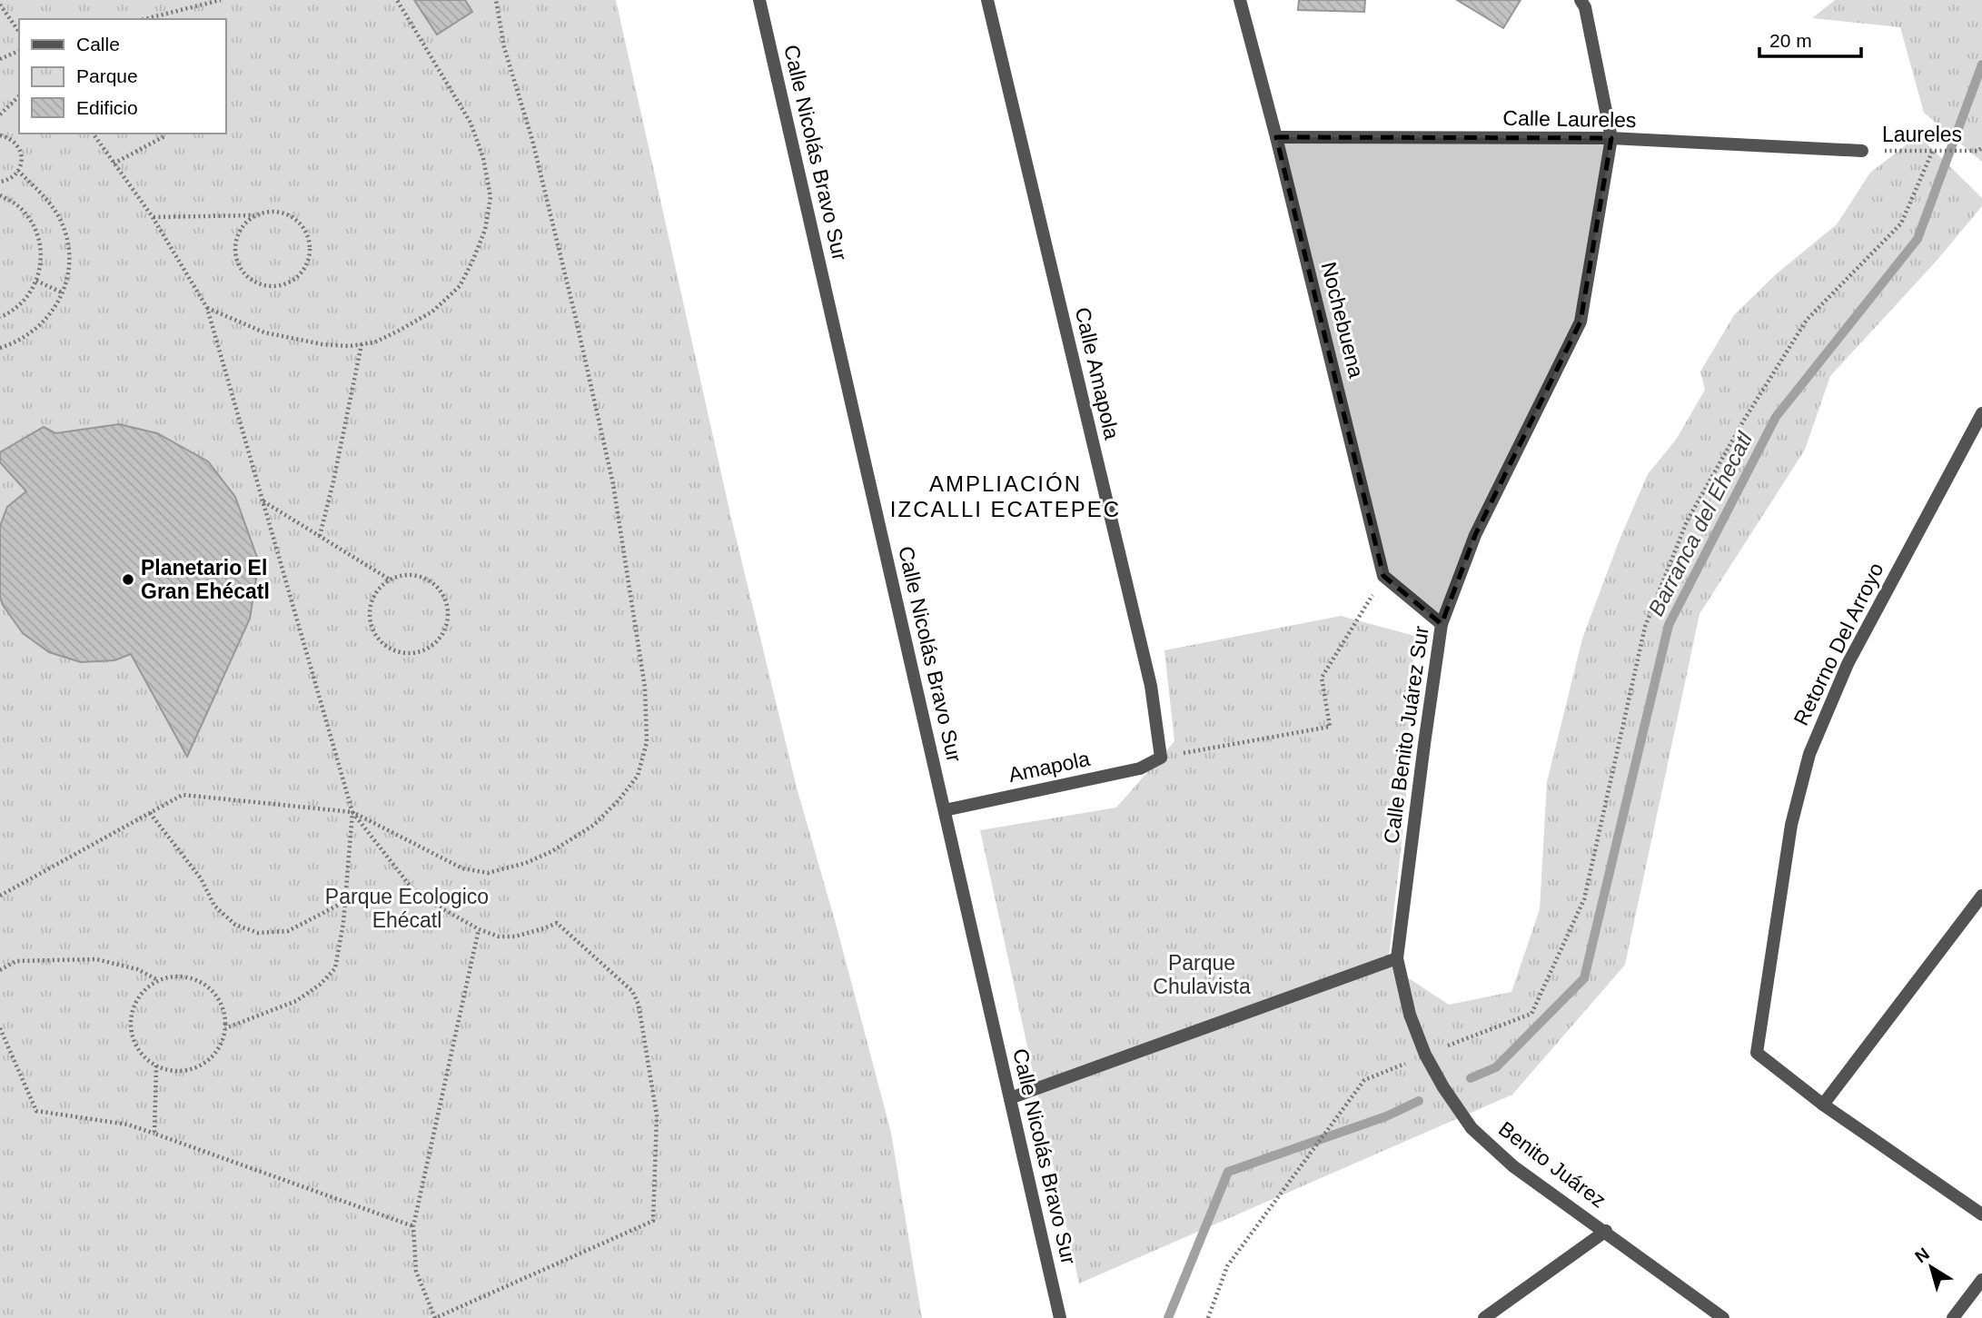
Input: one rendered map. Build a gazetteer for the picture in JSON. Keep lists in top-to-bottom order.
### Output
{
  "streets": {
    "street": [
      "Calle Laureles",
      "Calle Nicolás Bravo Sur",
      "Nochebuena",
      "Calle Amapola",
      "Retorno Del Arroyo",
      "Calle Benito Juárez Sur",
      "Amapola",
      "Benito Juárez"
    ],
    "path": ["Laureles"]
  },
  "crossings": [
    ["Calle Laureles", "Laureles"],
    ["Calle Laureles", "Nochebuena"],
    ["Calle Laureles", "Calle Benito Juárez Sur"],
    ["Calle Nicolás Bravo Sur", "Amapola"],
    ["Calle Amapola", "Amapola"],
    ["Calle Benito Juárez Sur", "Benito Juárez"]
  ],
  "districts": ["AMPLIACIÓN IZCALLI ECATEPEC"],
  "water": ["Barranca del Ehecatl"],
  "parks": ["Parque Ecologico Ehécatl", "Parque Chulavista"],
  "places": ["Planetario El Gran Ehécatl"],
  "legend": ["Calle", "Parque", "Edificio"],
  "scale_bar": "20 m",
  "north": "top left"
}
